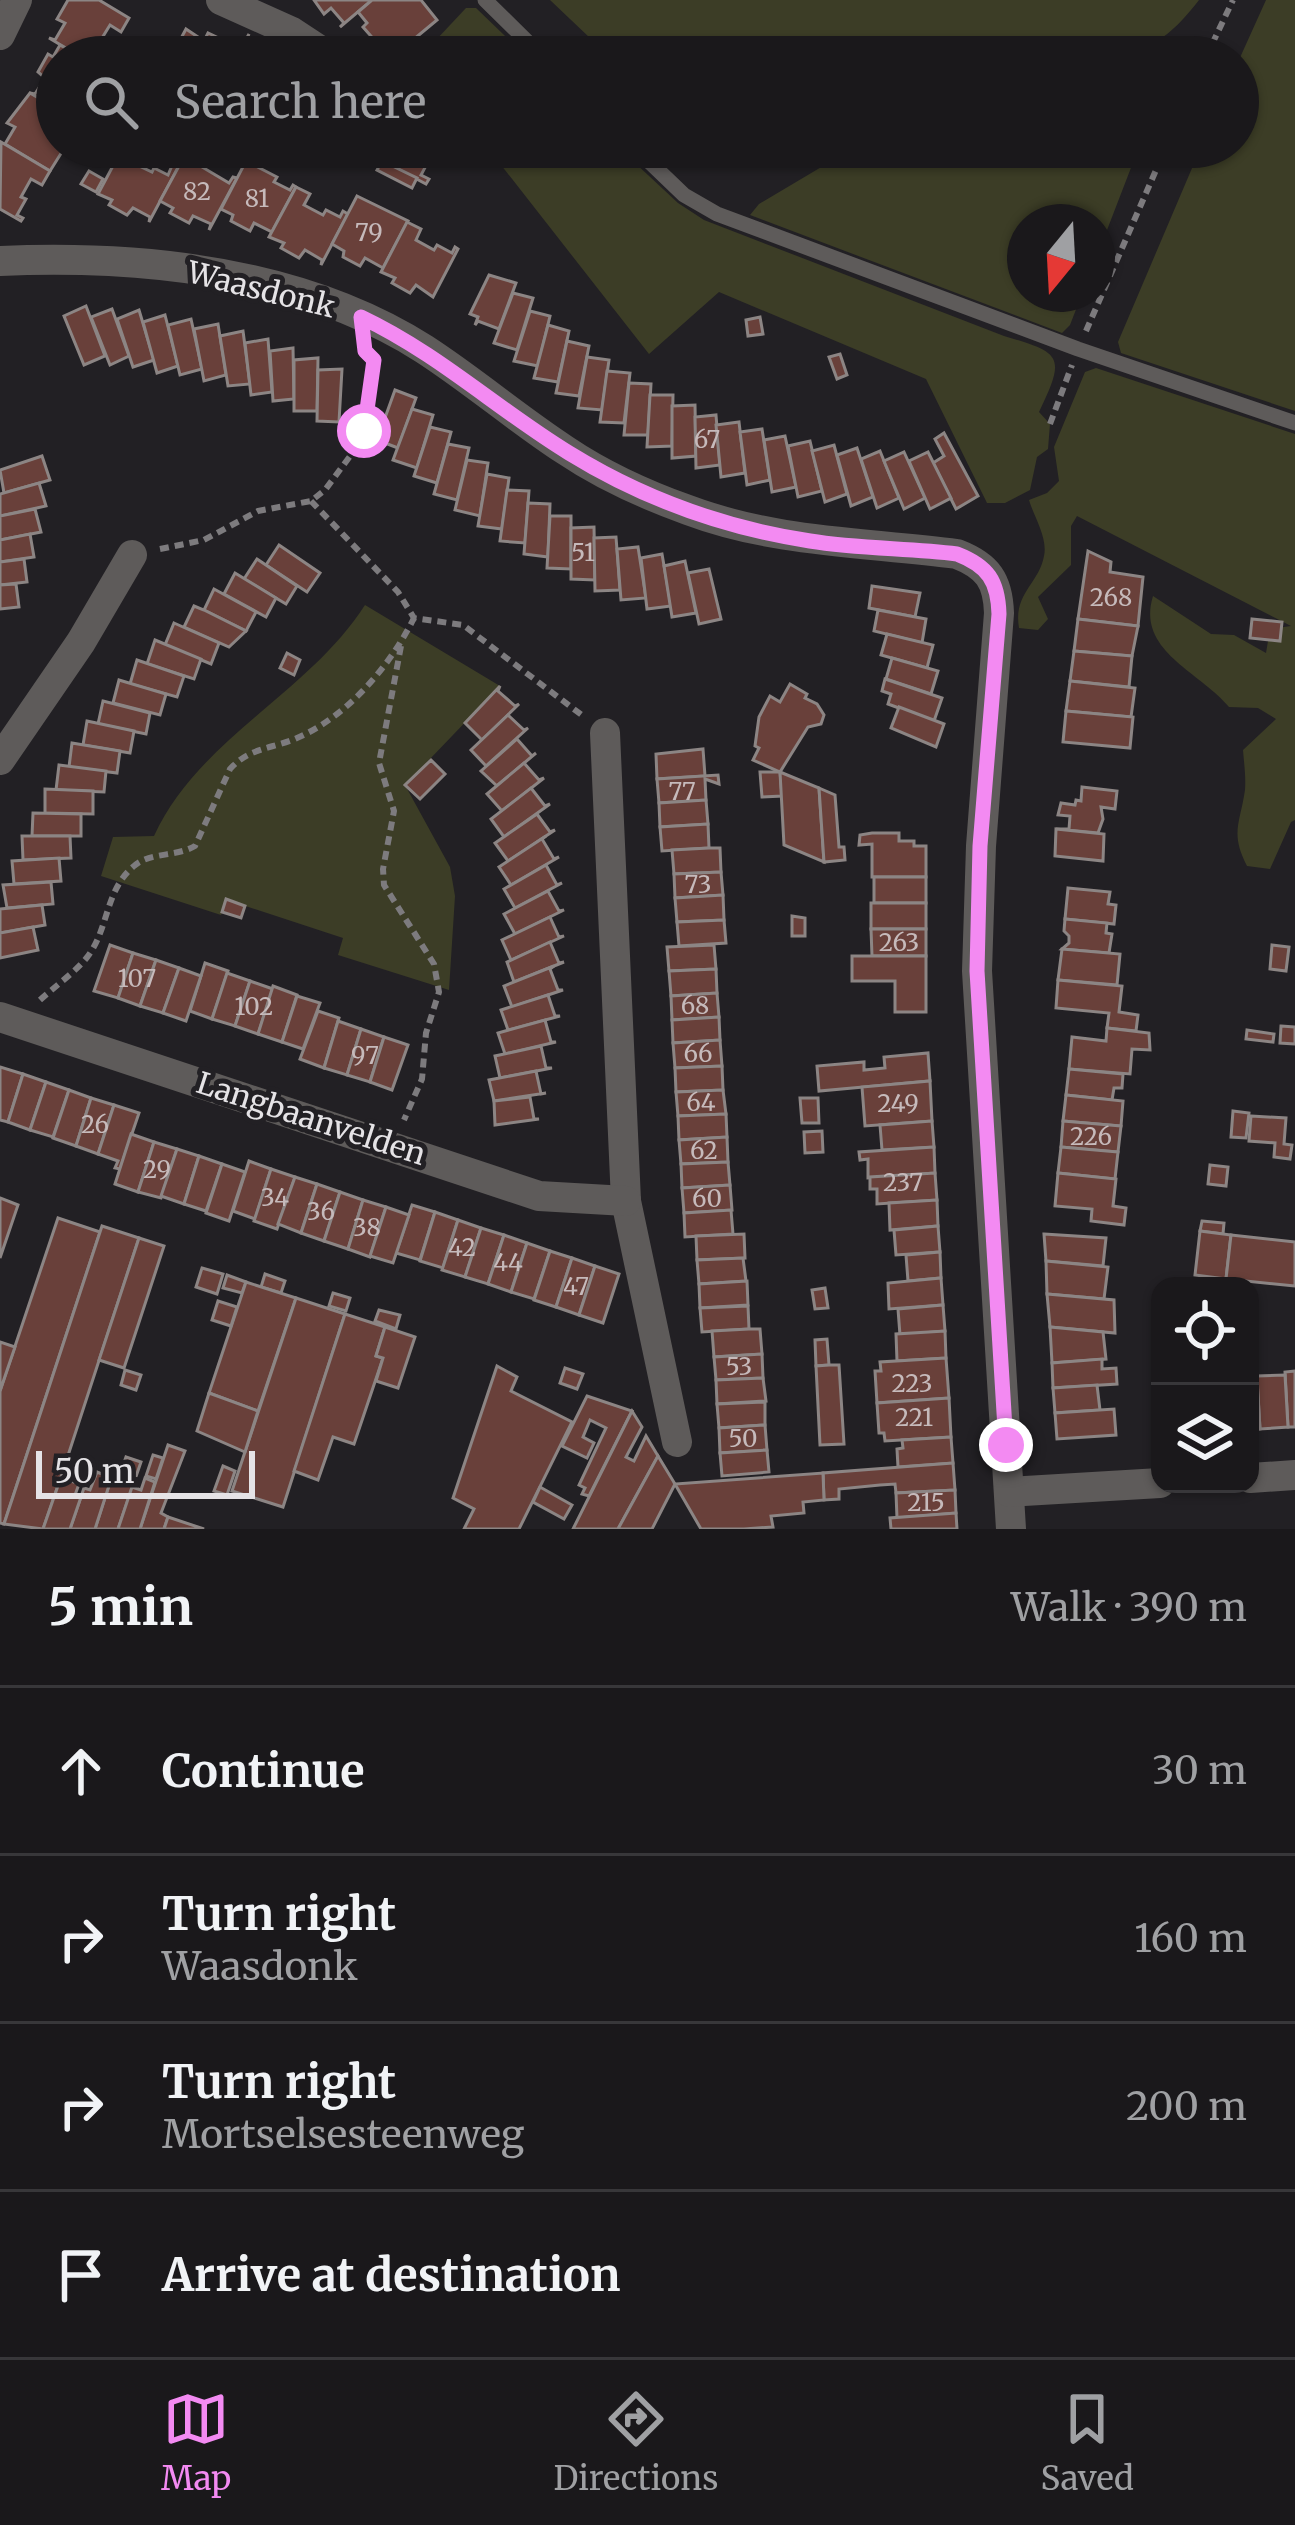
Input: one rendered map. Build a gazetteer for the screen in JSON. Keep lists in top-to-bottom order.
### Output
{
  "streets": {
    "street": ["Waasdonk", "Langbaanvelden"]
  },
  "house_numbers": [
    "82",
    "81",
    "79",
    "67",
    "51",
    "268",
    "77",
    "73",
    "263",
    "107",
    "68",
    "102",
    "66",
    "97",
    "64",
    "249",
    "26",
    "226",
    "62",
    "29",
    "237",
    "34",
    "60",
    "36",
    "38",
    "42",
    "44",
    "47",
    "53",
    "223",
    "221",
    "50",
    "215"
  ],
  "scale_bar": "50 m",
  "north": "bottom",
  "page": {
    "search": "Search here",
    "scale": "50 m",
    "heading": ["5 min", "Walk · 390 m"],
    "list": [
      ["Continue", "30 m"],
      ["Turn right", "Waasdonk", "160 m"],
      ["Turn right", "Mortselsesteenweg", "200 m"],
      "Arrive at destination"
    ],
    "nav": ["Map", "Directions", "Saved"]
  }
}
